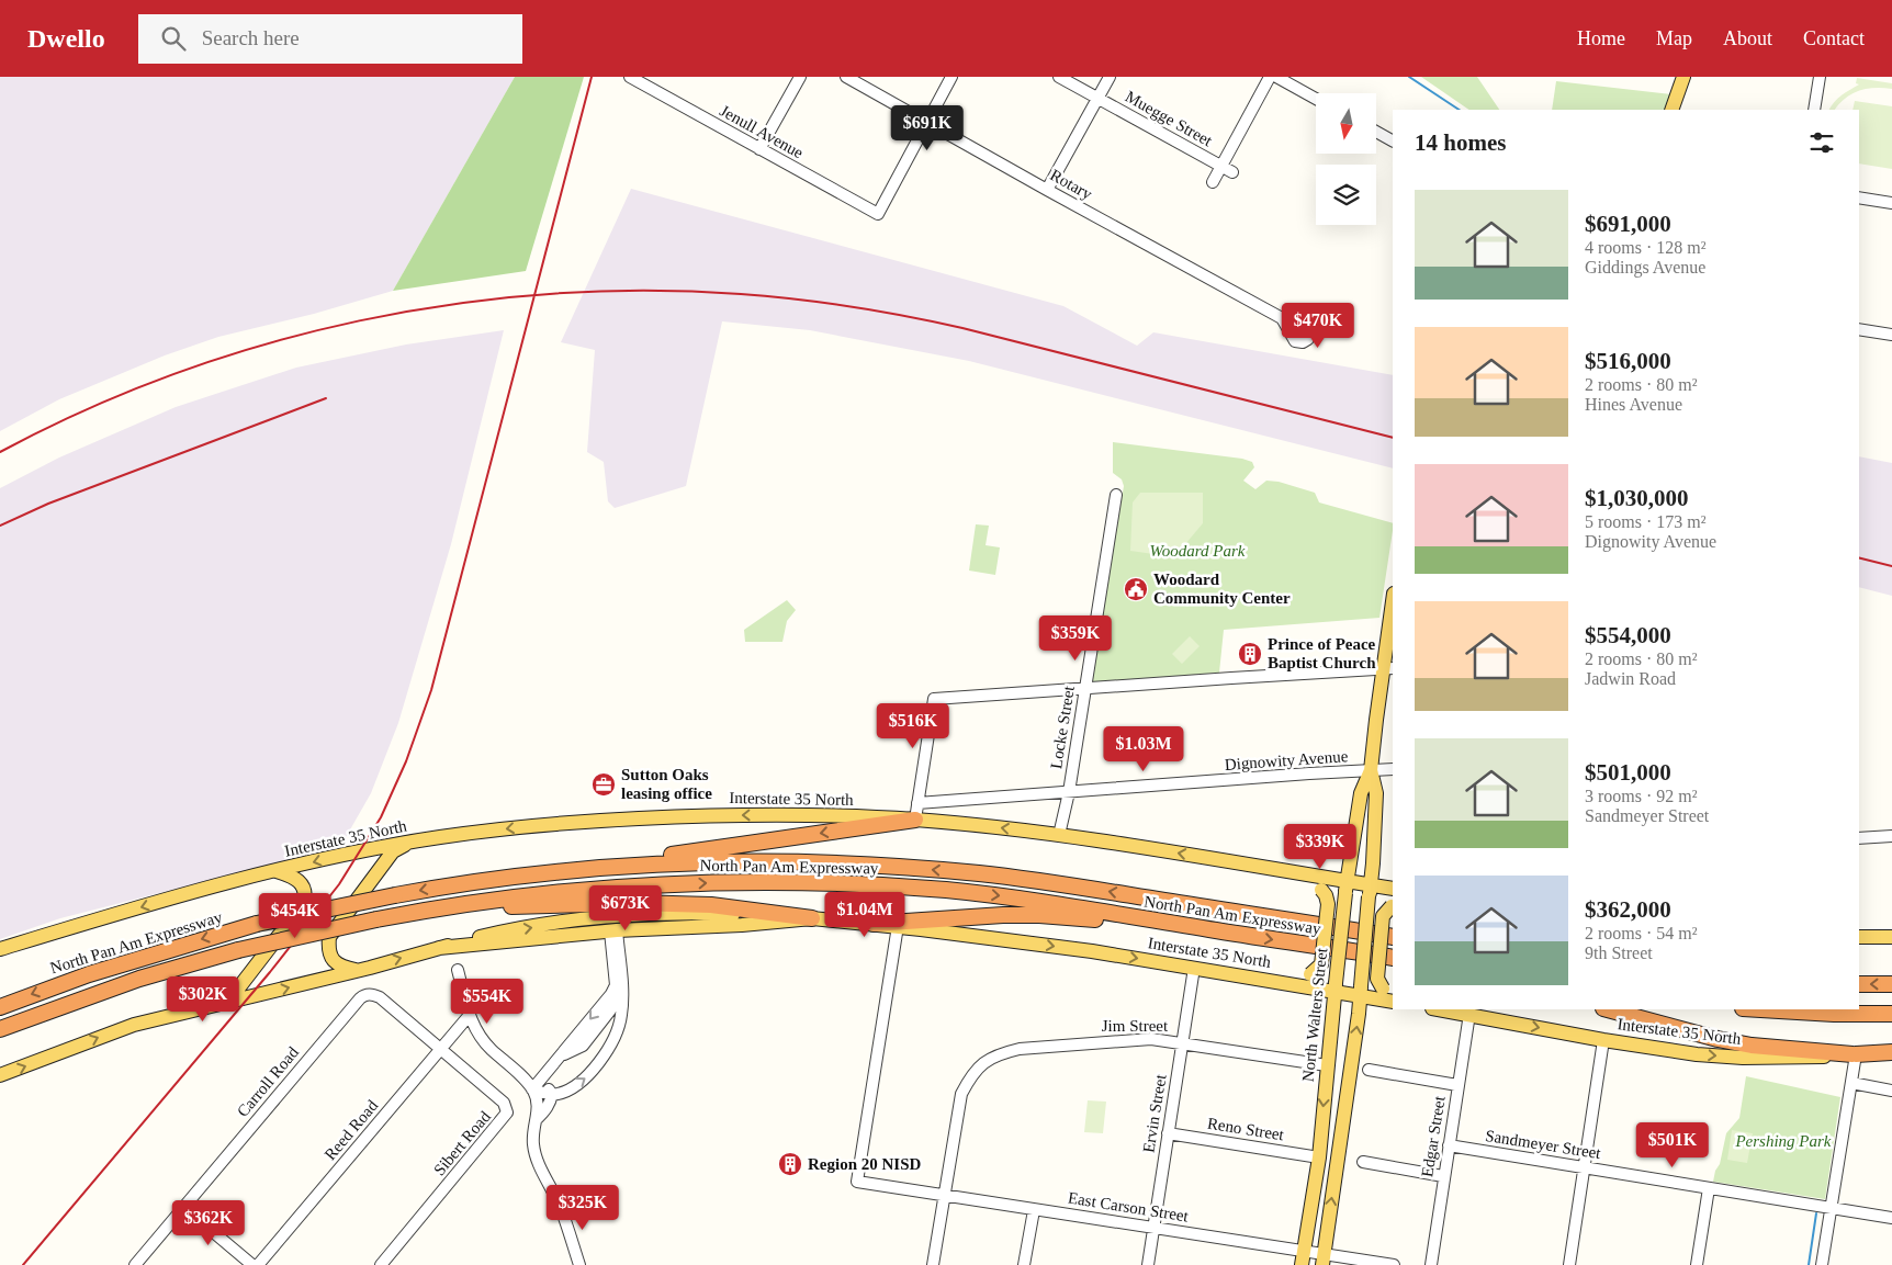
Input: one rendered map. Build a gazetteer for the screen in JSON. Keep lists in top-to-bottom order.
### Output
{
  "streets": {
    "highway": ["North Pan Am Expressway"],
    "main road": ["Interstate 35 North", "North Walters Street"],
    "street": [
      "Muegge Street",
      "Jenull Avenue",
      "Rotary",
      "Locke Street",
      "Dignowity Avenue",
      "Jim Street",
      "Carroll Road",
      "Ervin Street",
      "Reno Street",
      "Reed Road",
      "Edgar Street",
      "Sibert Road",
      "Sandmeyer Street",
      "East Carson Street"
    ]
  },
  "crossings": [
    ["Jenull Avenue", "Rotary"],
    ["Locke Street", "Dignowity Avenue"],
    ["Locke Street", "Interstate 35 North"],
    ["Dignowity Avenue", "North Walters Street"],
    ["Interstate 35 North", "North Walters Street"],
    ["Interstate 35 North", "Ervin Street"],
    ["Interstate 35 North", "Edgar Street"],
    ["Interstate 35 North", "East Carson Street"],
    ["North Walters Street", "Jim Street"],
    ["North Walters Street", "Reno Street"],
    ["North Walters Street", "East Carson Street"],
    ["Jim Street", "Ervin Street"],
    ["Jim Street", "East Carson Street"],
    ["Carroll Road", "Reed Road"],
    ["Carroll Road", "Sibert Road"],
    ["Ervin Street", "Reno Street"],
    ["Ervin Street", "East Carson Street"],
    ["Reed Road", "Sibert Road"],
    ["Edgar Street", "Sandmeyer Street"]
  ],
  "parks": ["Woodard Park", "Pershing Park"],
  "places": {
    "public building": ["Woodard Community Center"],
    "building": ["Prince of Peace Baptist Church", "Region 20 NISD"],
    "office": ["Sutton Oaks leasing office"]
  },
  "north": "bottom",
  "page": {
    "header": "Dwello",
    "search": "Search here",
    "nav": [
      "Home",
      "Map",
      "About",
      "Contact"
    ],
    "price": [
      "$691K",
      "$470K",
      "$359K",
      "$516K",
      "$1.03M",
      "$339K",
      "$673K",
      "$1.04M",
      "$454K",
      "$302K",
      "$554K",
      "$501K",
      "$325K",
      "$362K"
    ],
    "heading": "14 homes",
    "list": [
      {
        "name": "$691,000",
        "note": "4 rooms · 128 m² · Giddings Avenue"
      },
      {
        "name": "$516,000",
        "note": "2 rooms · 80 m² · Hines Avenue"
      },
      {
        "name": "$1,030,000",
        "note": "5 rooms · 173 m² · Dignowity Avenue"
      },
      {
        "name": "$554,000",
        "note": "2 rooms · 80 m² · Jadwin Road"
      },
      {
        "name": "$501,000",
        "note": "3 rooms · 92 m² · Sandmeyer Street"
      },
      {
        "name": "$362,000",
        "note": "2 rooms · 54 m² · 9th Street"
      }
    ]
  }
}
